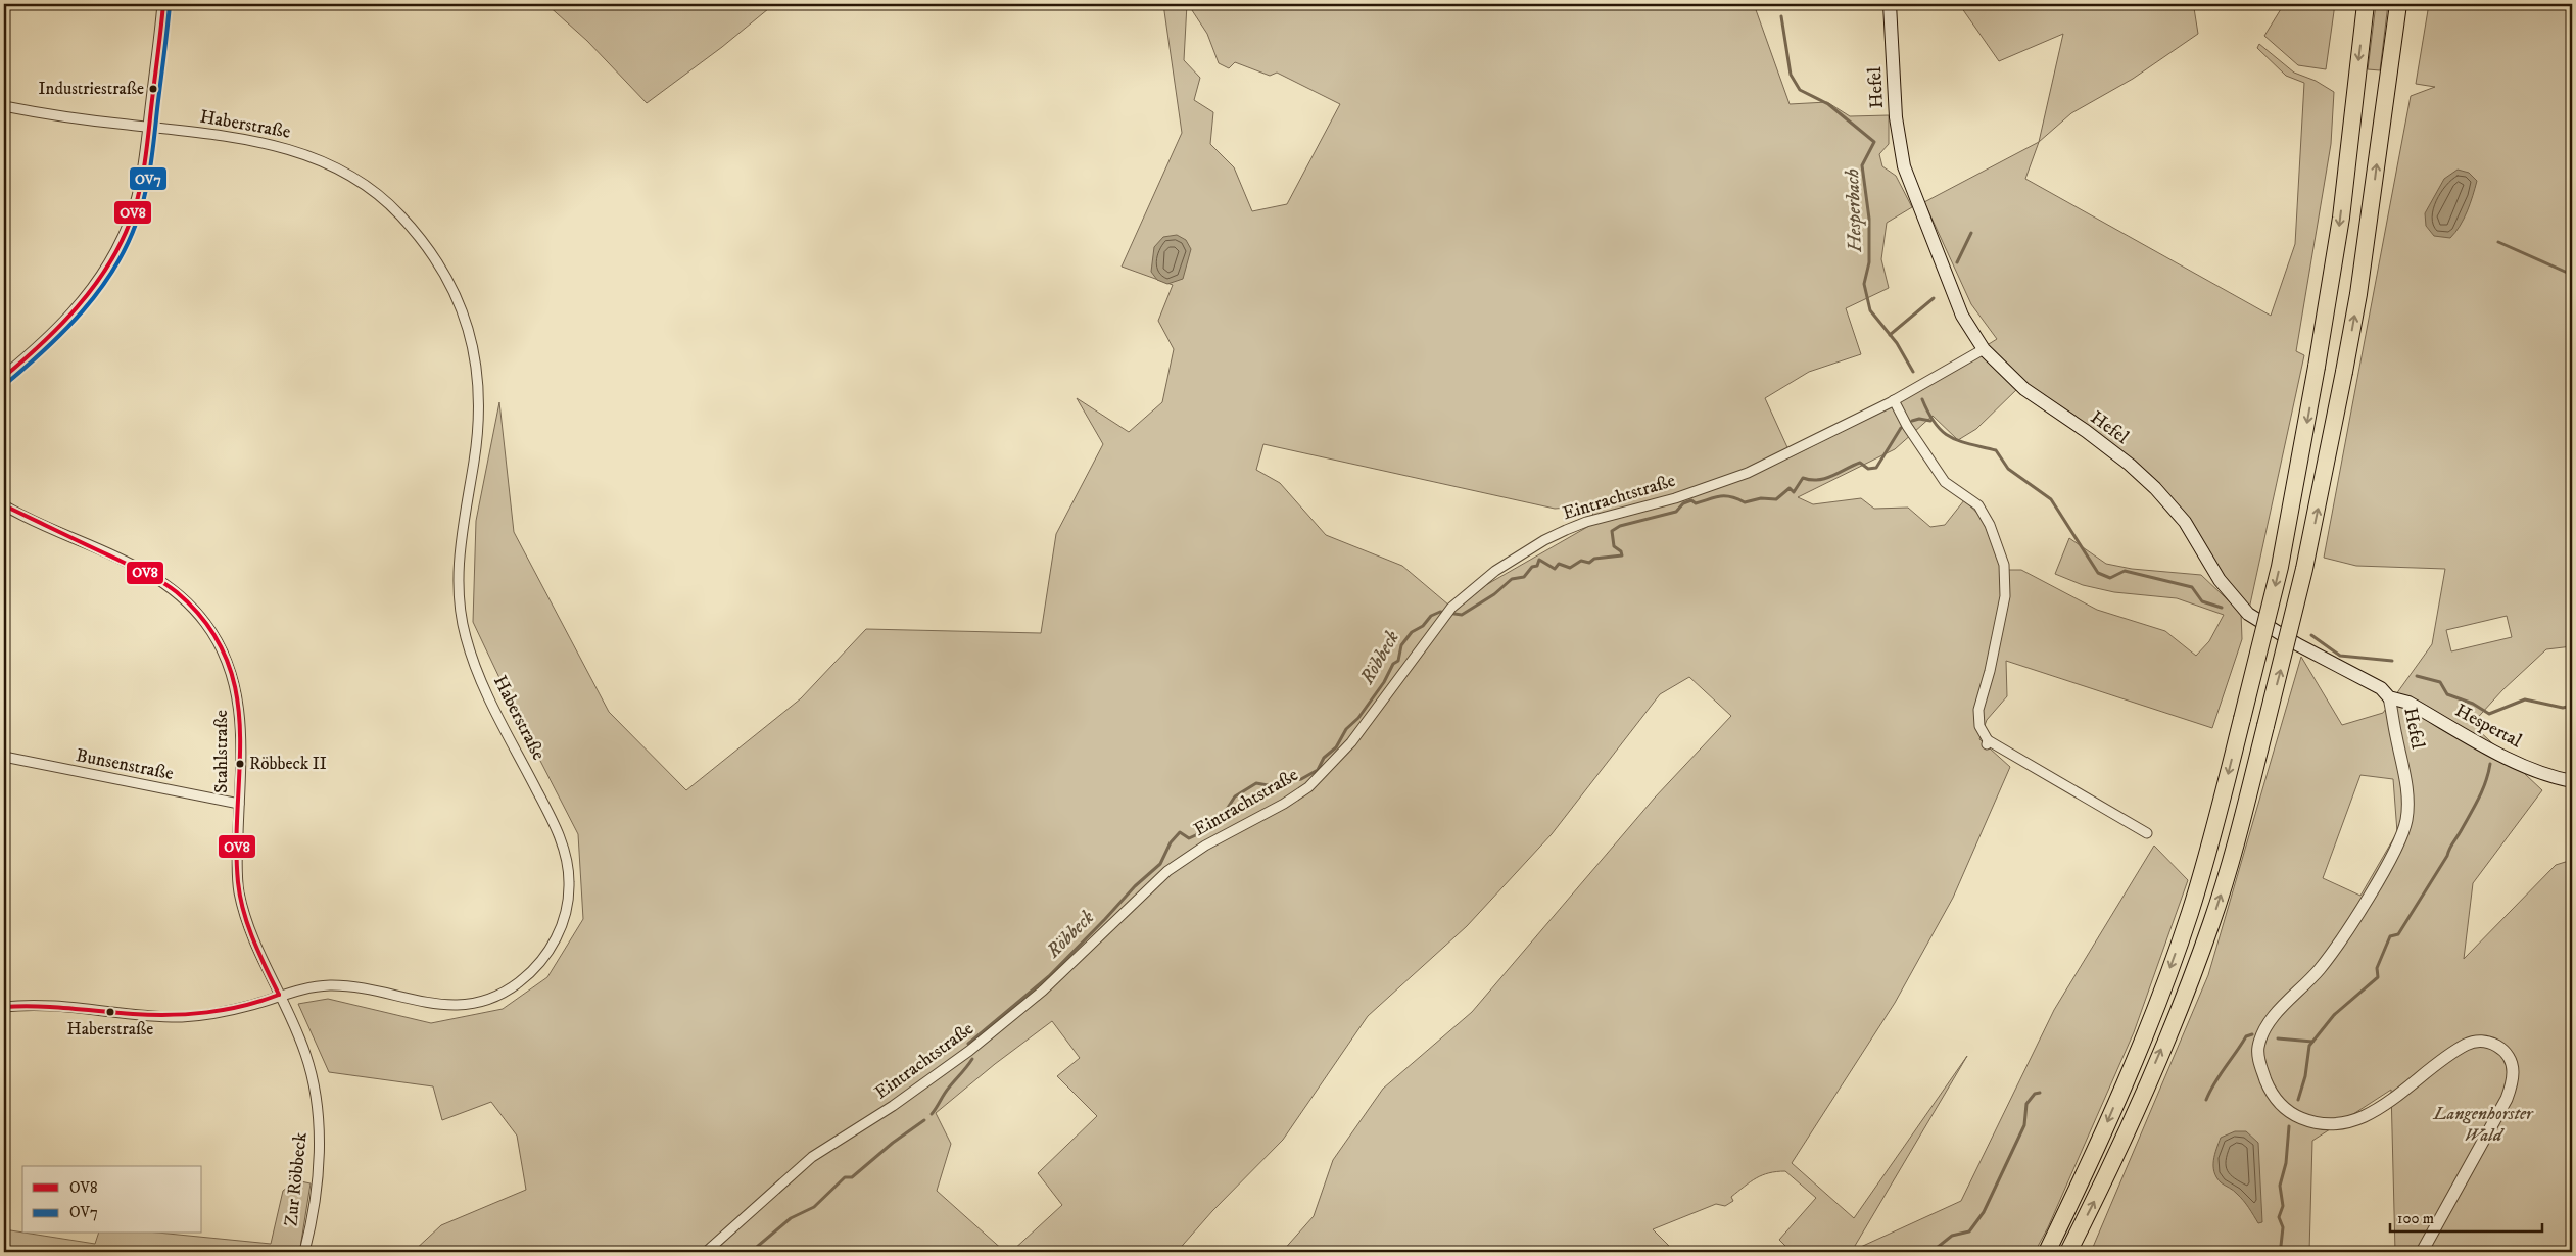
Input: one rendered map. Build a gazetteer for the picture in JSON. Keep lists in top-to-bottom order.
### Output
{
  "streets": {
    "main road": ["Hefel", "Hespertal"],
    "street": [
      "Haberstraße",
      "Eintrachtstraße",
      "Stahlstraße",
      "Bunsenstraße",
      "Zur Röbbeck"
    ]
  },
  "crossings": [
    ["Hefel", "Eintrachtstraße"],
    ["Hefel", "Hespertal"],
    ["Haberstraße", "Stahlstraße"],
    ["Haberstraße", "Zur Röbbeck"],
    ["Stahlstraße", "Bunsenstraße"],
    ["Stahlstraße", "Zur Röbbeck"]
  ],
  "water": ["Hesperbach", "Röbbeck"],
  "parks": ["Langenhorster Wald"],
  "places": ["Industriestraße", "Röbbeck II", "Haberstraße"],
  "lines": ["transit line OV8", "transit line OV7"],
  "legend": ["OV8", "OV7"],
  "scale_bar": "100 m"
}
